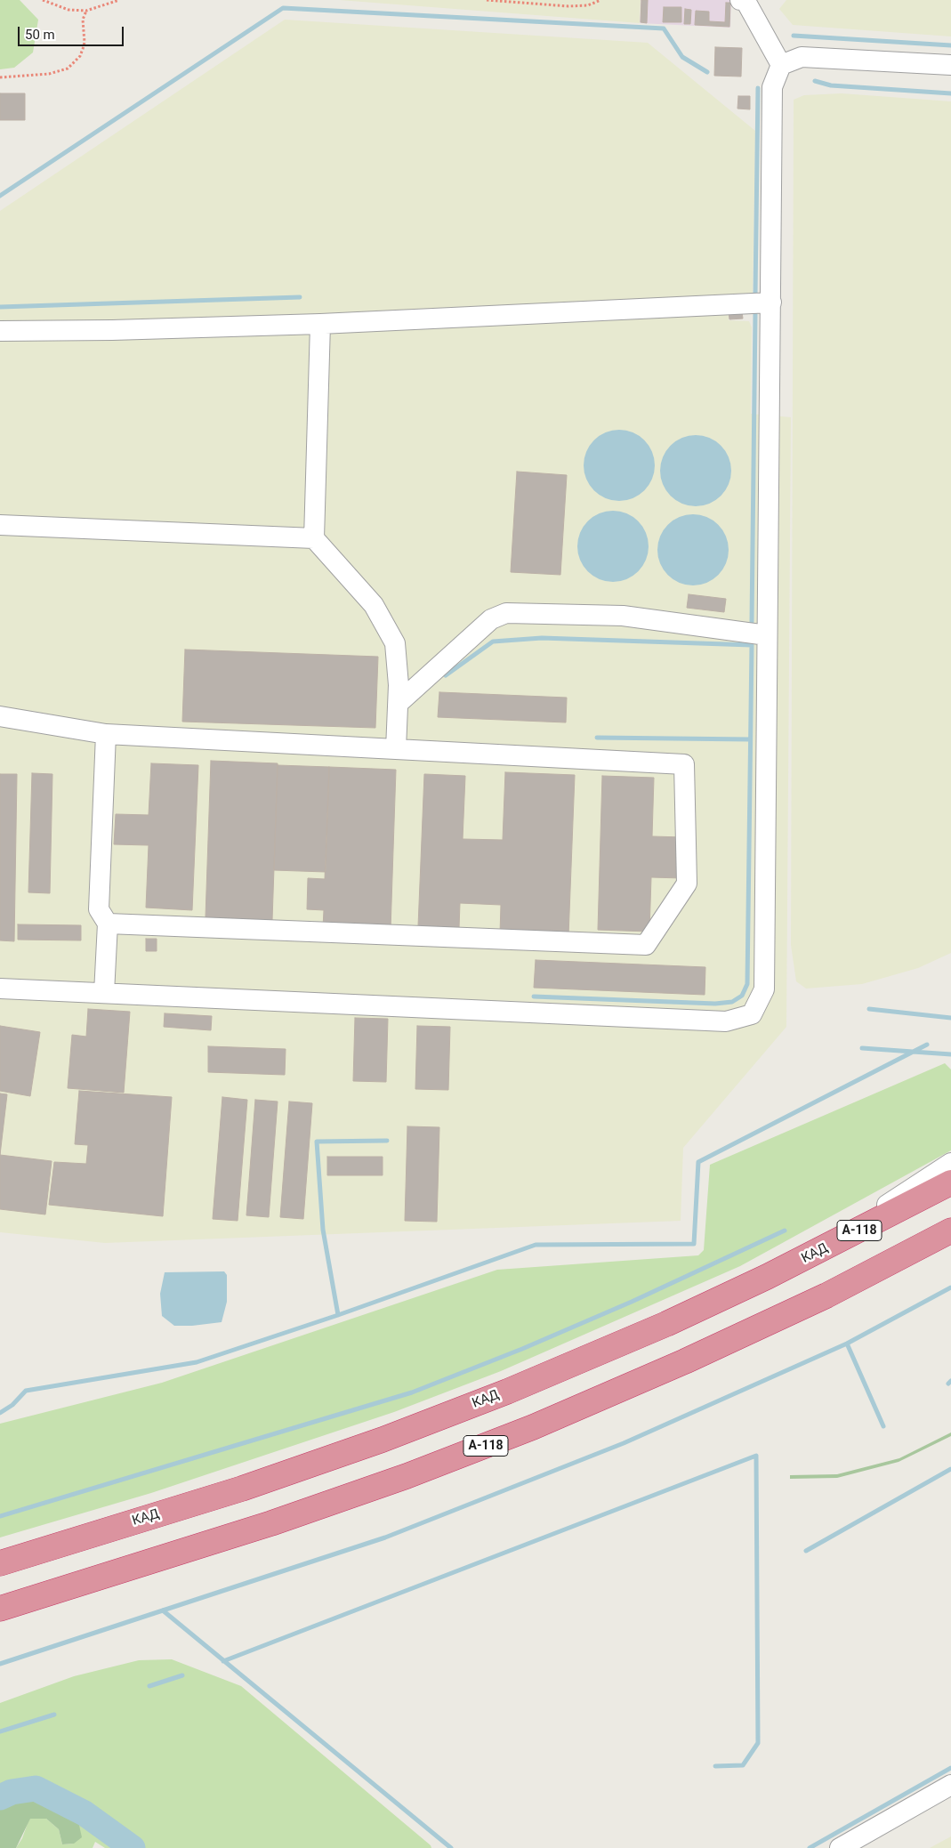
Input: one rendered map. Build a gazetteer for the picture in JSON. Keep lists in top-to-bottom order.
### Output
{
  "streets": {
    "highway": ["А-118", "КАД"]
  },
  "scale_bar": "50 m"
}
